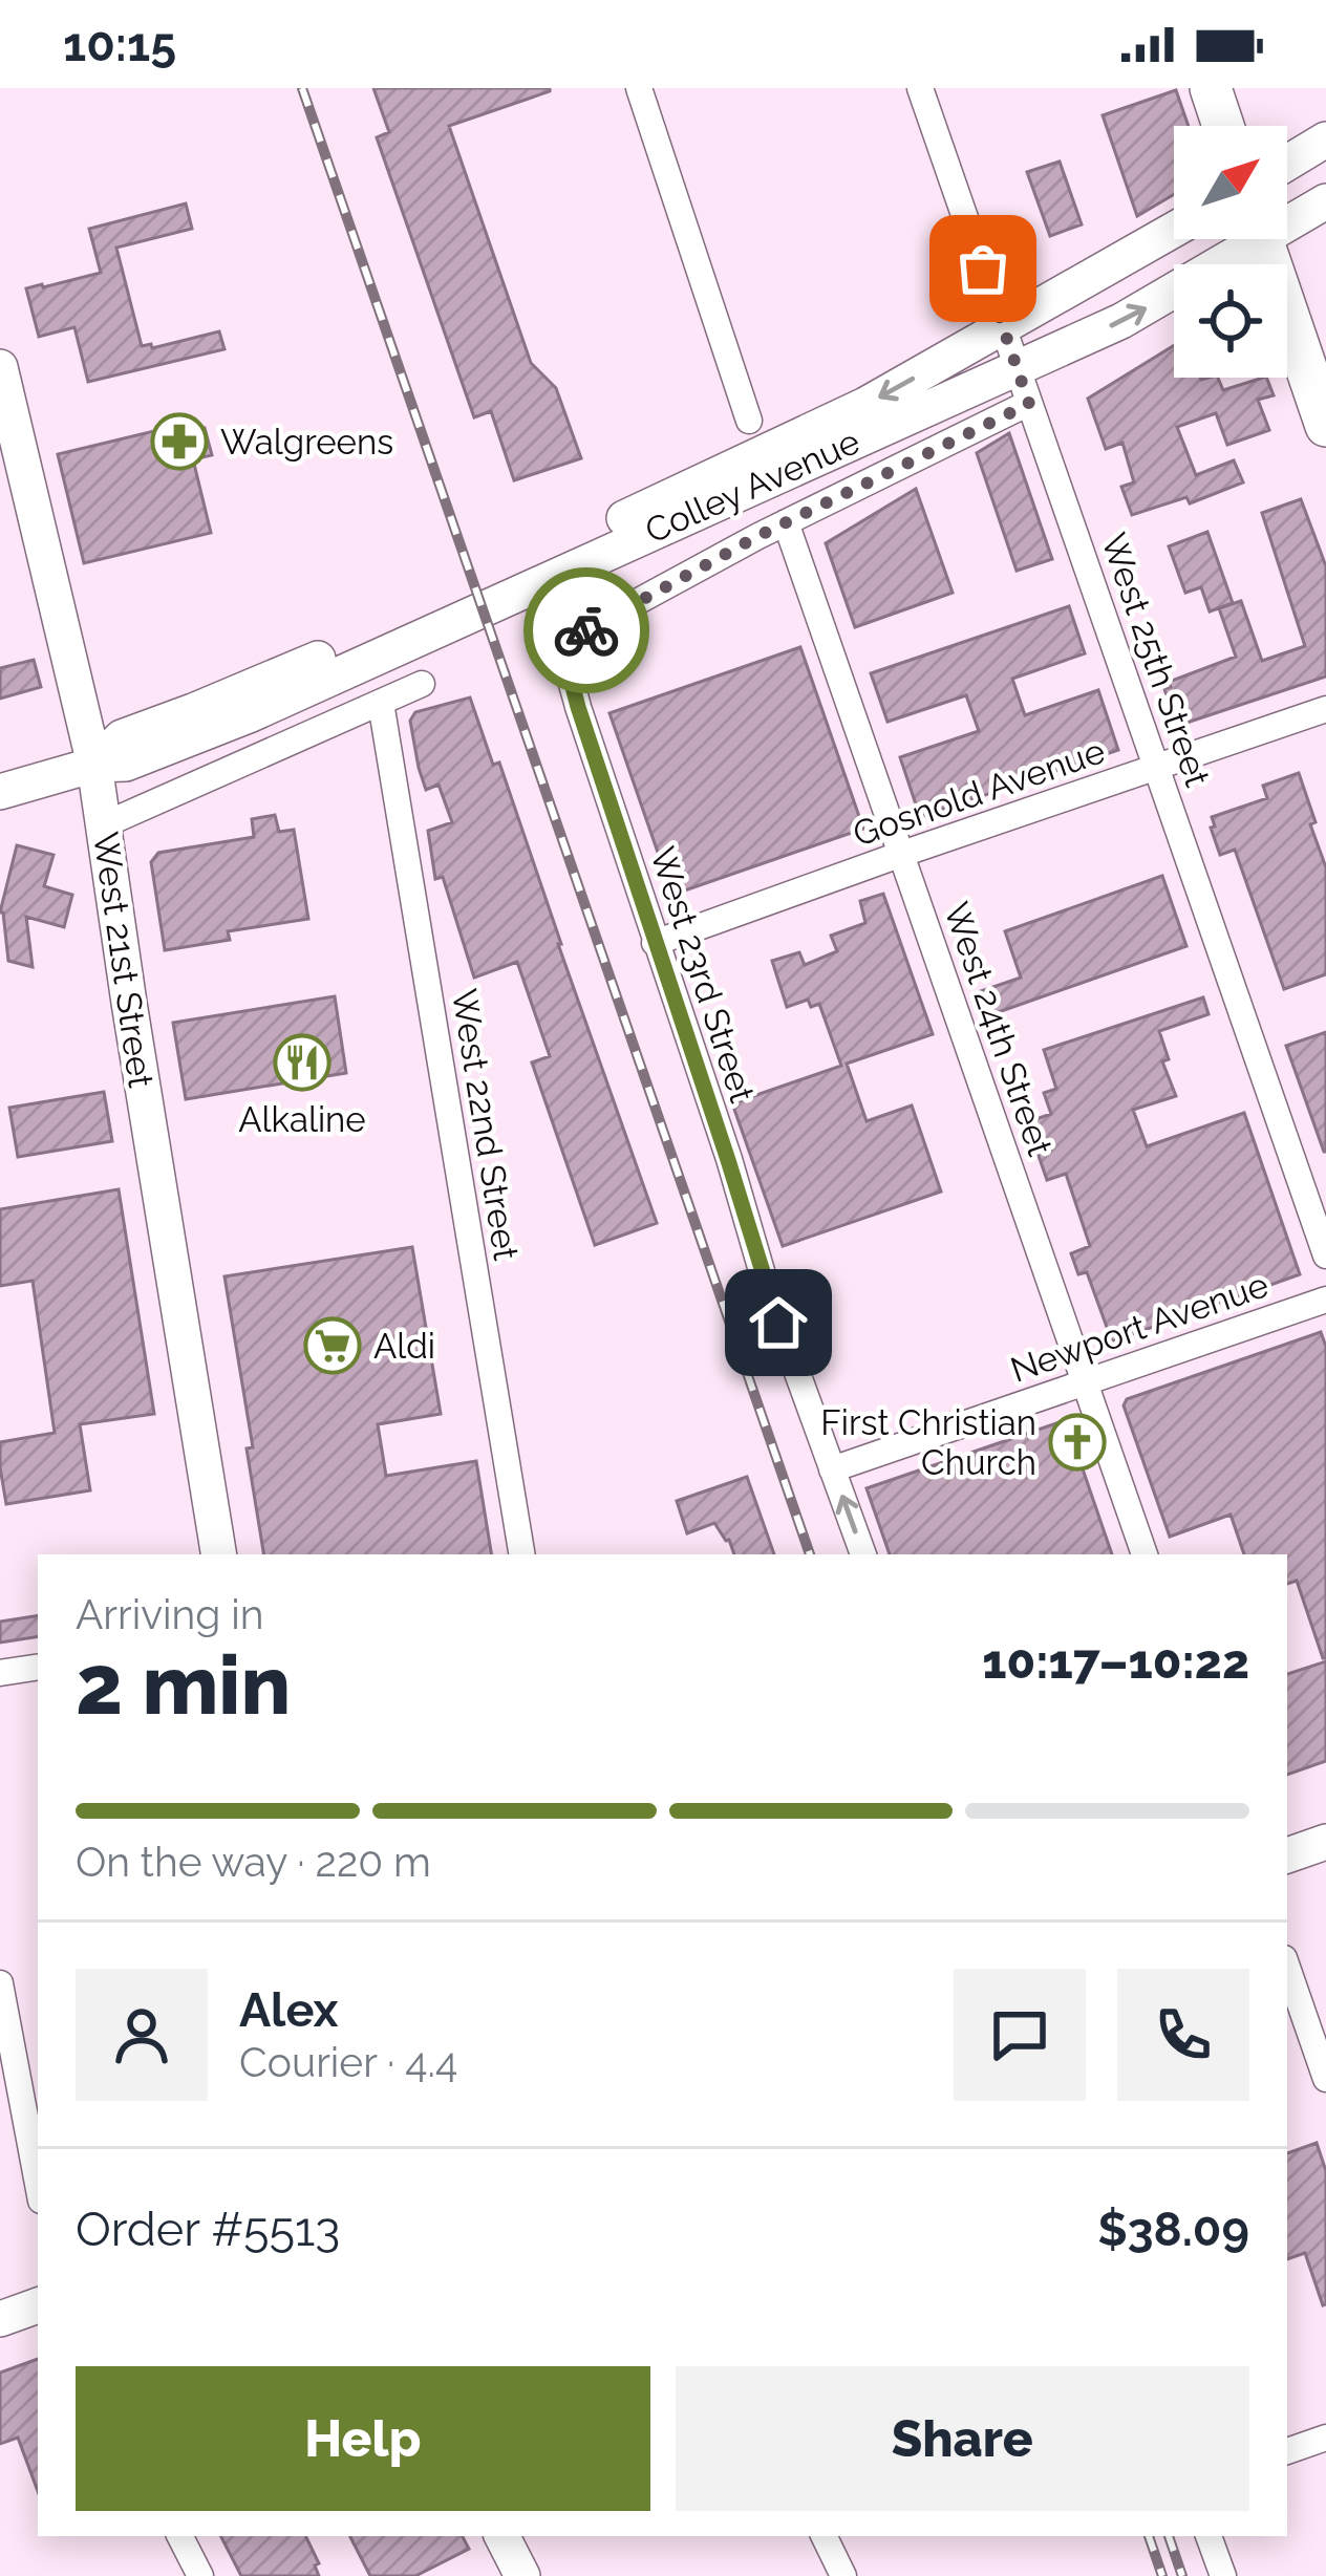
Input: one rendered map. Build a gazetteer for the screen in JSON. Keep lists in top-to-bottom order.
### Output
{
  "streets": {
    "main road": ["Colley Avenue", "West 21st Street"],
    "street": [
      "West 25th Street",
      "Gosnold Avenue",
      "West 23rd Street",
      "West 24th Street",
      "West 22nd Street",
      "Newport Avenue"
    ]
  },
  "crossings": [
    ["Colley Avenue", "West 25th Street"],
    ["Colley Avenue", "West 21st Street"],
    ["West 25th Street", "Gosnold Avenue"],
    ["Gosnold Avenue", "West 23rd Street"],
    ["Gosnold Avenue", "West 24th Street"],
    ["West 23rd Street", "West 24th Street"],
    ["West 23rd Street", "Newport Avenue"],
    ["West 24th Street", "Newport Avenue"]
  ],
  "places": {
    "pharmacy": ["Walgreens"],
    "restaurant": ["Alkaline"],
    "supermarket": ["Aldi"],
    "church": ["First Christian Church"]
  },
  "north": "top right",
  "page": {
    "status": "10:15",
    "heading": ["2 min", "Arriving in", "10:17–10:22"],
    "panel": [
      "Alex",
      "Courier · 4.4",
      "Order #5513",
      "$38.09"
    ],
    "bar": "On the way · 220 m",
    "buttons": ["Help", "Share"]
  }
}
